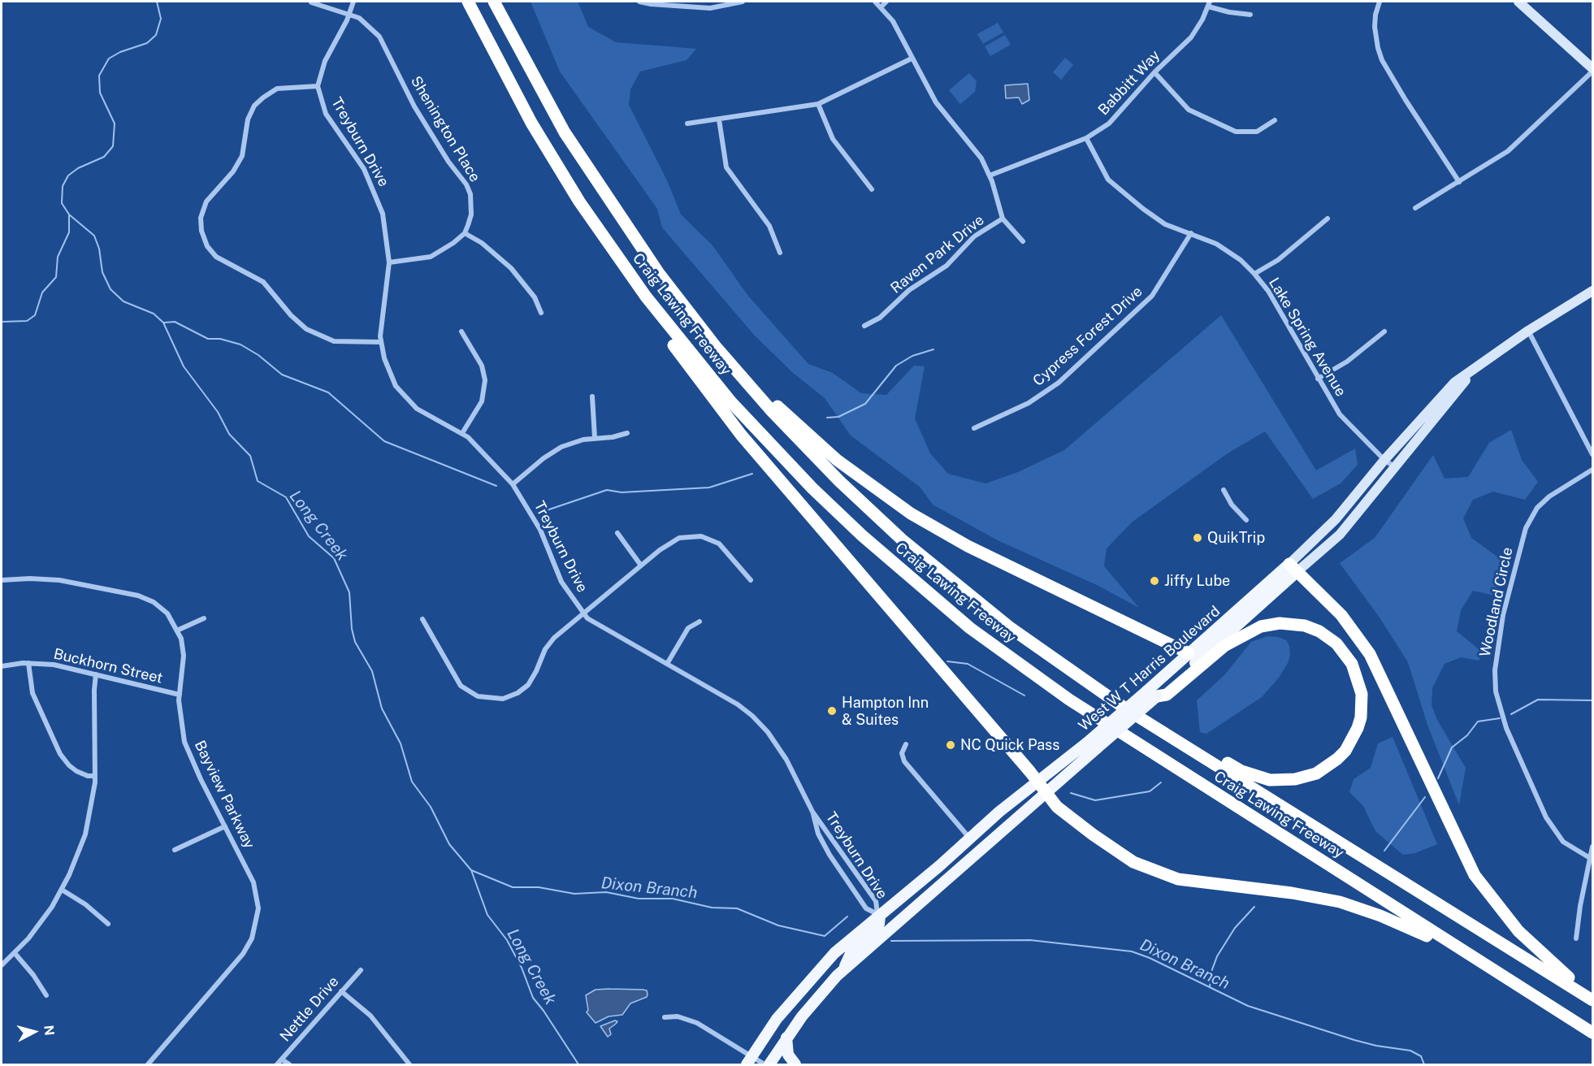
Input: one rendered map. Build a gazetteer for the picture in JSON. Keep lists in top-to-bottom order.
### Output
{
  "streets": {
    "highway": ["Craig Lawing Freeway"],
    "main road": ["West W T Harris Boulevard"],
    "street": [
      "Babbitt Way",
      "Shenington Place",
      "Treyburn Drive",
      "Raven Park Drive",
      "Cypress Forest Drive",
      "Lake Spring Avenue",
      "Woodland Circle",
      "Buckhorn Street",
      "Bayview Parkway",
      "Nettle Drive"
    ]
  },
  "crossings": [
    ["Babbitt Way", "Lake Spring Avenue"],
    ["Shenington Place", "Treyburn Drive"],
    ["Treyburn Drive", "West W T Harris Boulevard"],
    ["Cypress Forest Drive", "Lake Spring Avenue"],
    ["Lake Spring Avenue", "West W T Harris Boulevard"],
    ["Buckhorn Street", "Bayview Parkway"]
  ],
  "water": ["Long Creek", "Dixon Branch"],
  "places": [
    "QuikTrip",
    "Jiffy Lube",
    "Hampton Inn & Suites",
    "NC Quick Pass"
  ],
  "north": "right"
}
